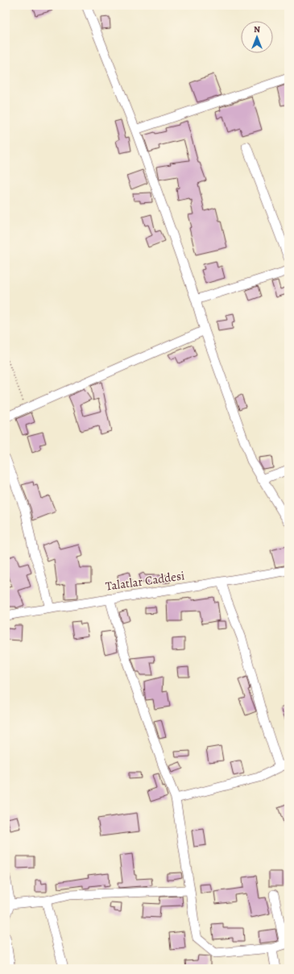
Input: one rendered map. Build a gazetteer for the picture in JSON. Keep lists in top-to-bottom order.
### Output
{
  "streets": {
    "street": ["Talatlar Caddesi"]
  },
  "north": "top"
}
